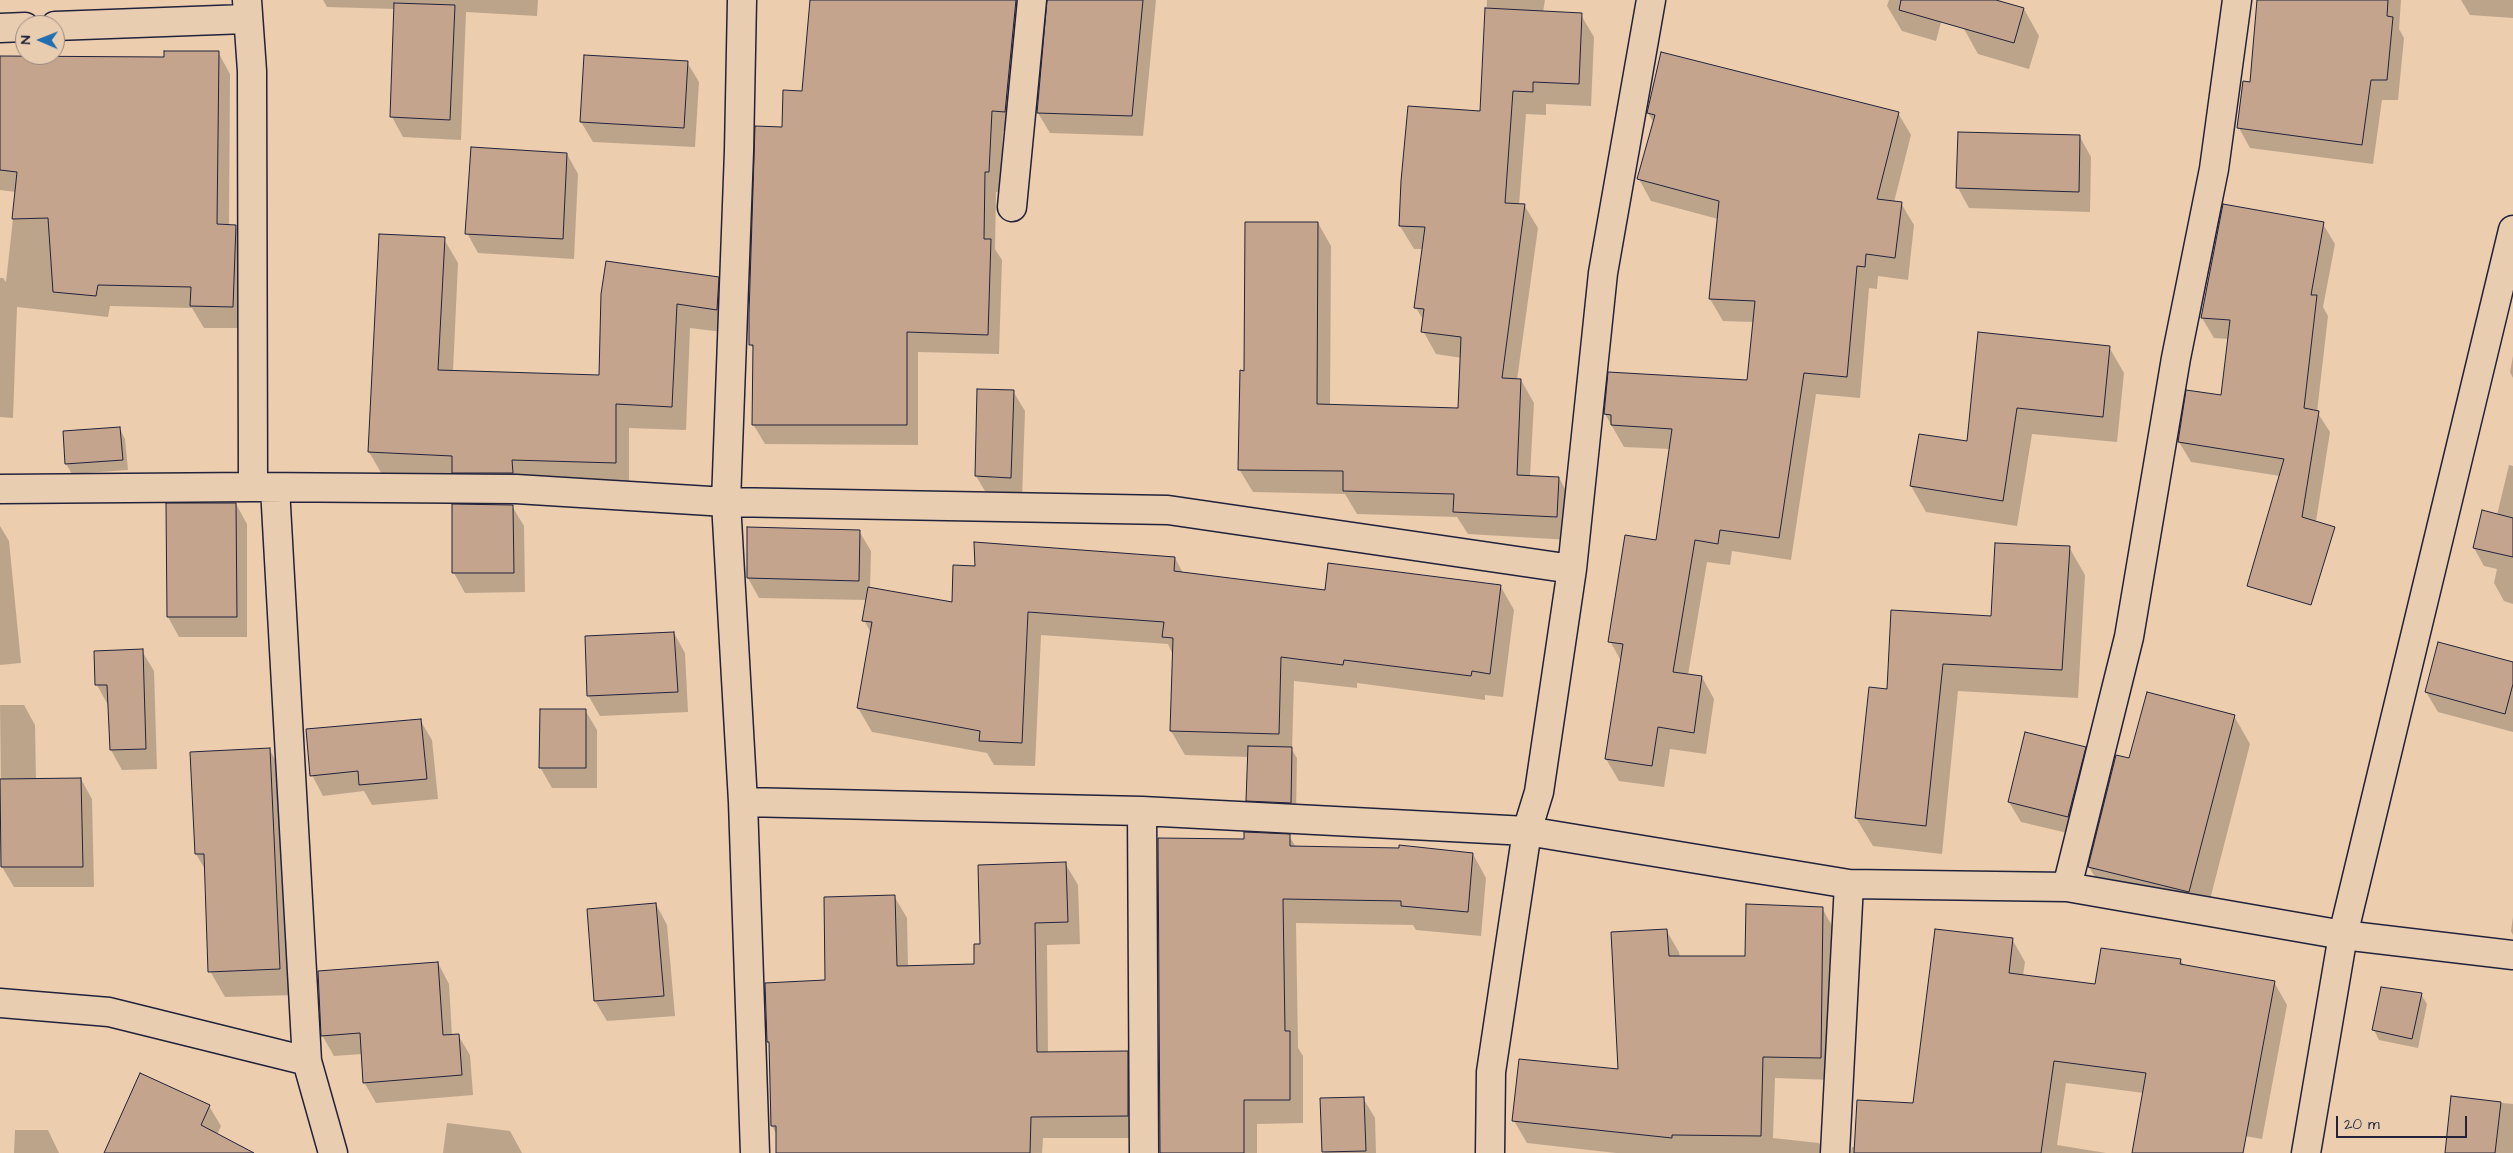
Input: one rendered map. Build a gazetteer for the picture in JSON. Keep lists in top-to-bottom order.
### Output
{
  "scale_bar": "20 m",
  "north": "left"
}
